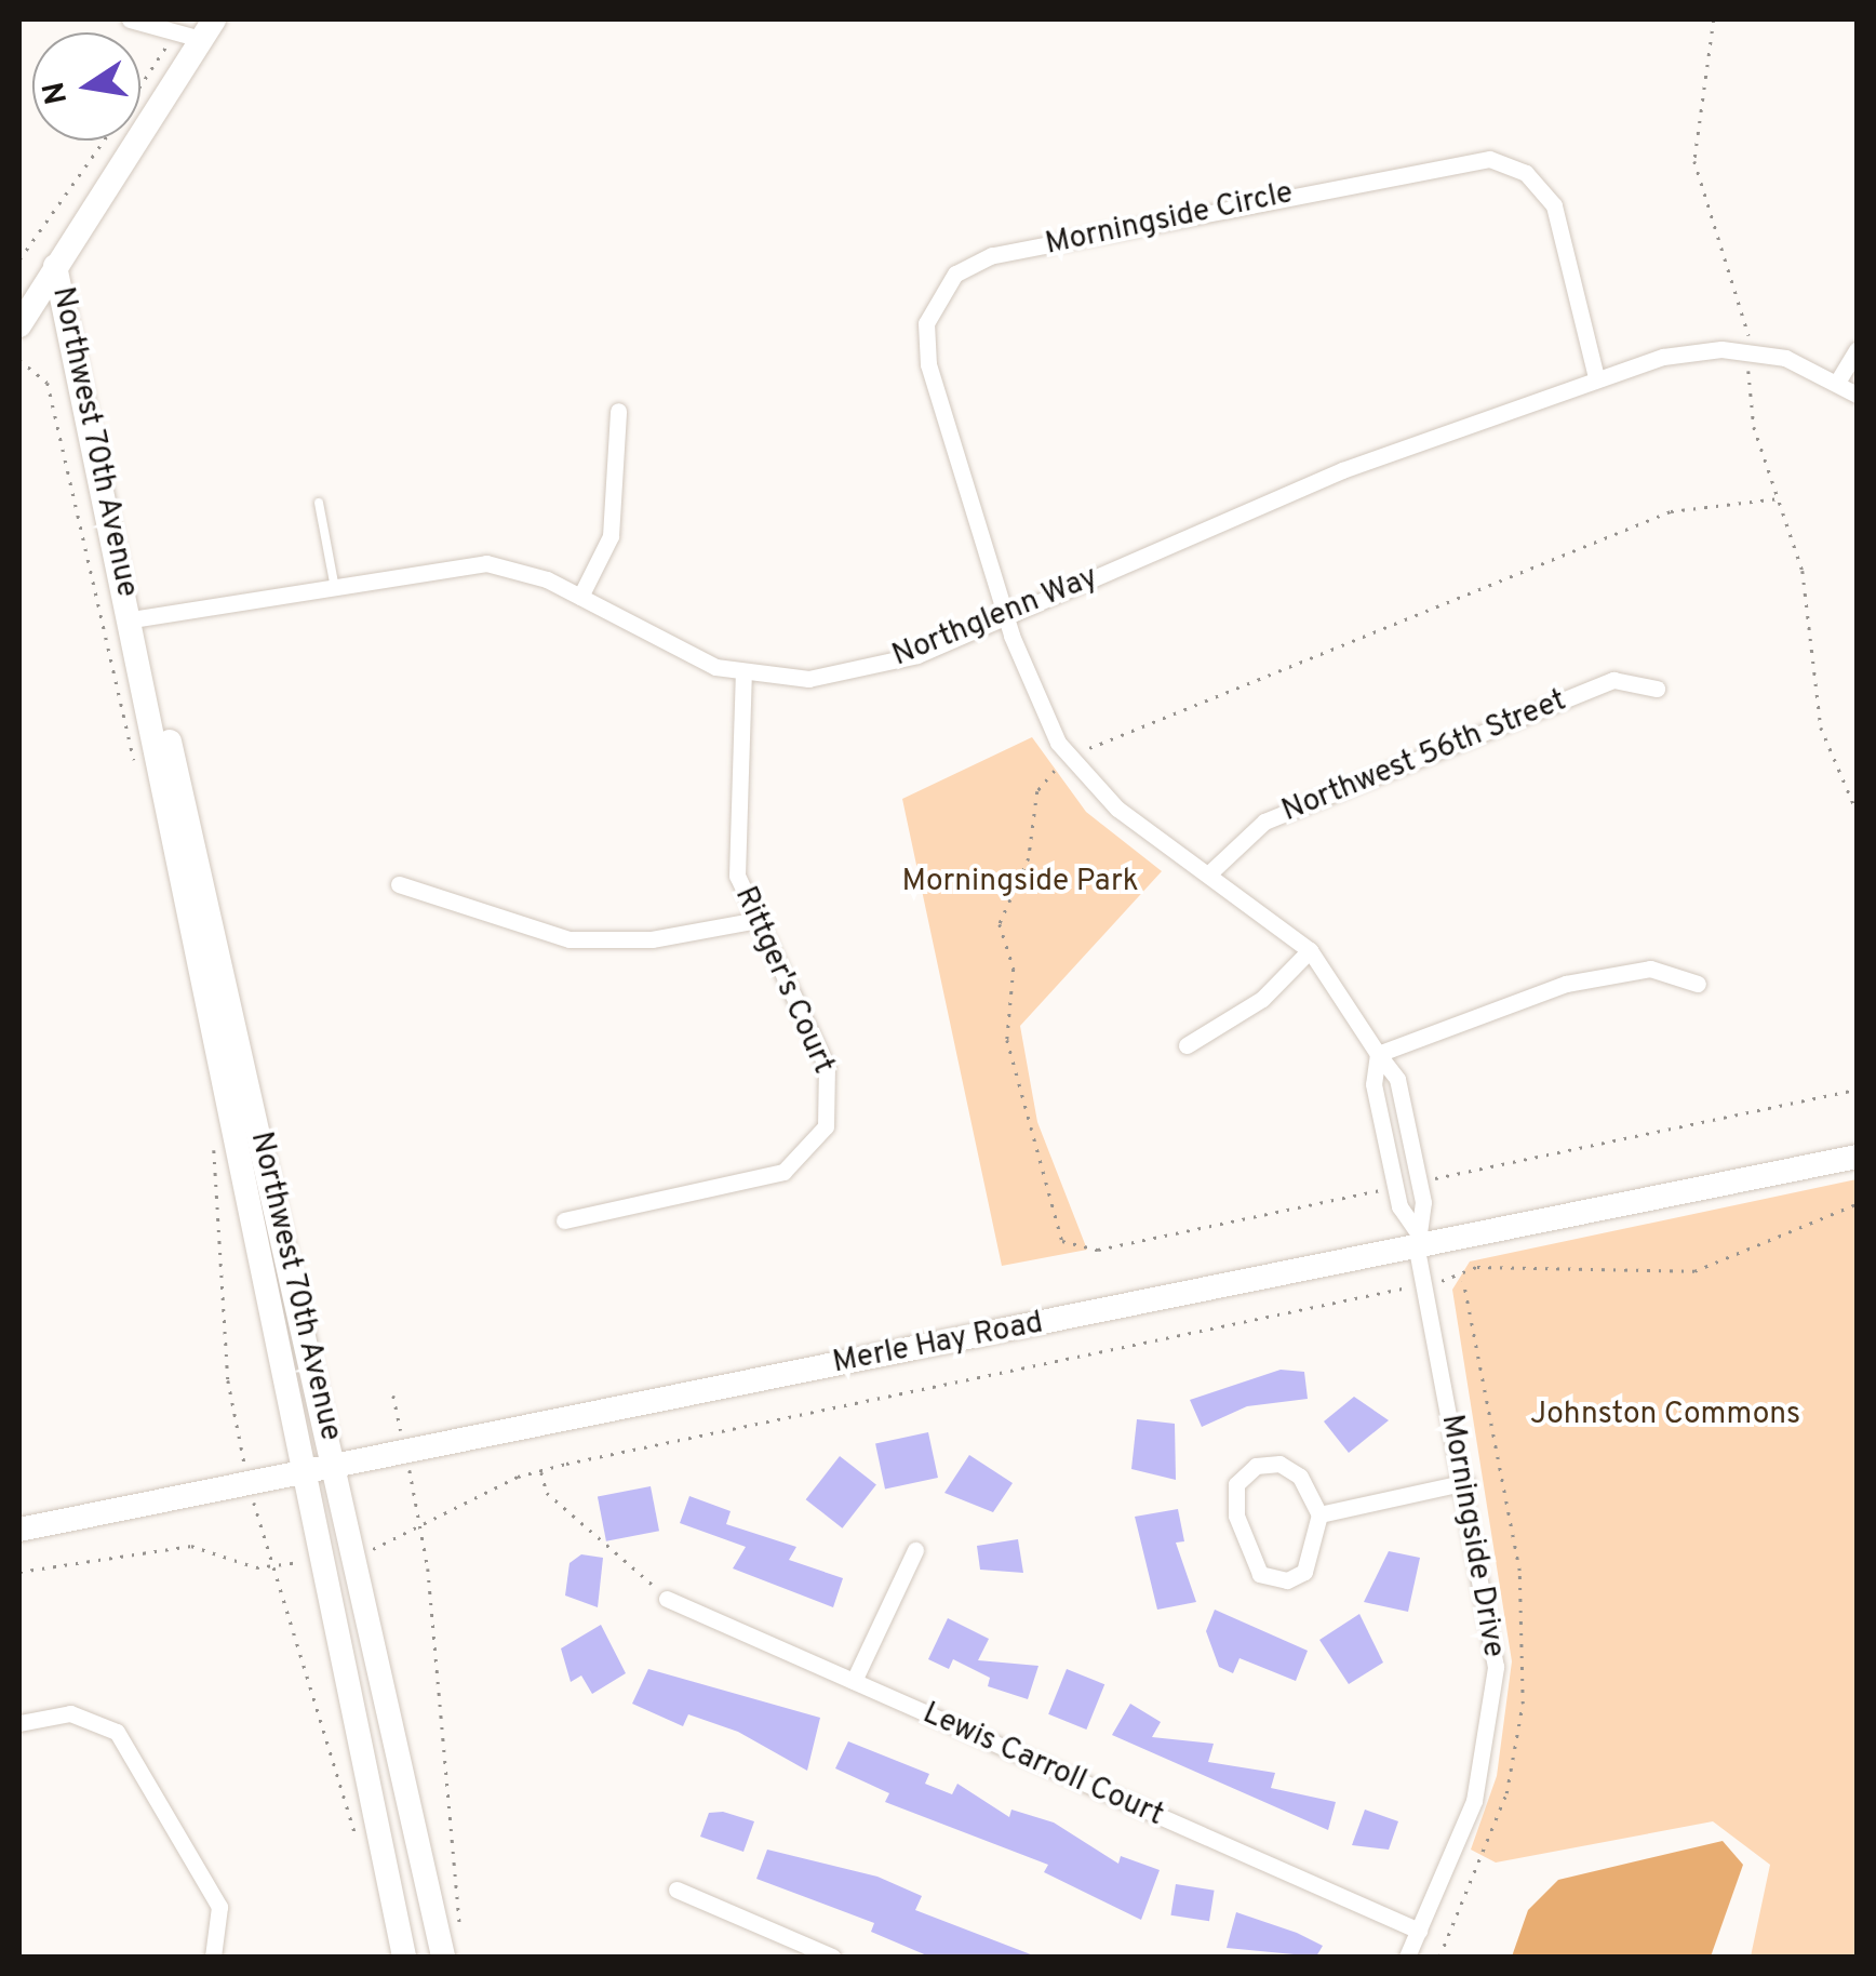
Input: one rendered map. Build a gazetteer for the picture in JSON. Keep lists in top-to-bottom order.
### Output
{
  "streets": {
    "main road": ["Northwest 70th Avenue", "Merle Hay Road"],
    "street": [
      "Morningside Circle",
      "Northglenn Way",
      "Northwest 56th Street",
      "Rittger's Court",
      "Morningside Drive",
      "Lewis Carroll Court"
    ]
  },
  "crossings": [
    ["Morningside Circle", "Northglenn Way"],
    ["Morningside Circle", "Morningside Drive"],
    ["Northwest 70th Avenue", "Northglenn Way"],
    ["Northwest 70th Avenue", "Merle Hay Road"],
    ["Northglenn Way", "Rittger's Court"],
    ["Northglenn Way", "Morningside Drive"],
    ["Northwest 56th Street", "Morningside Drive"],
    ["Merle Hay Road", "Morningside Drive"],
    ["Morningside Drive", "Lewis Carroll Court"]
  ],
  "parks": ["Morningside Park", "Johnston Commons"],
  "north": "left"
}
